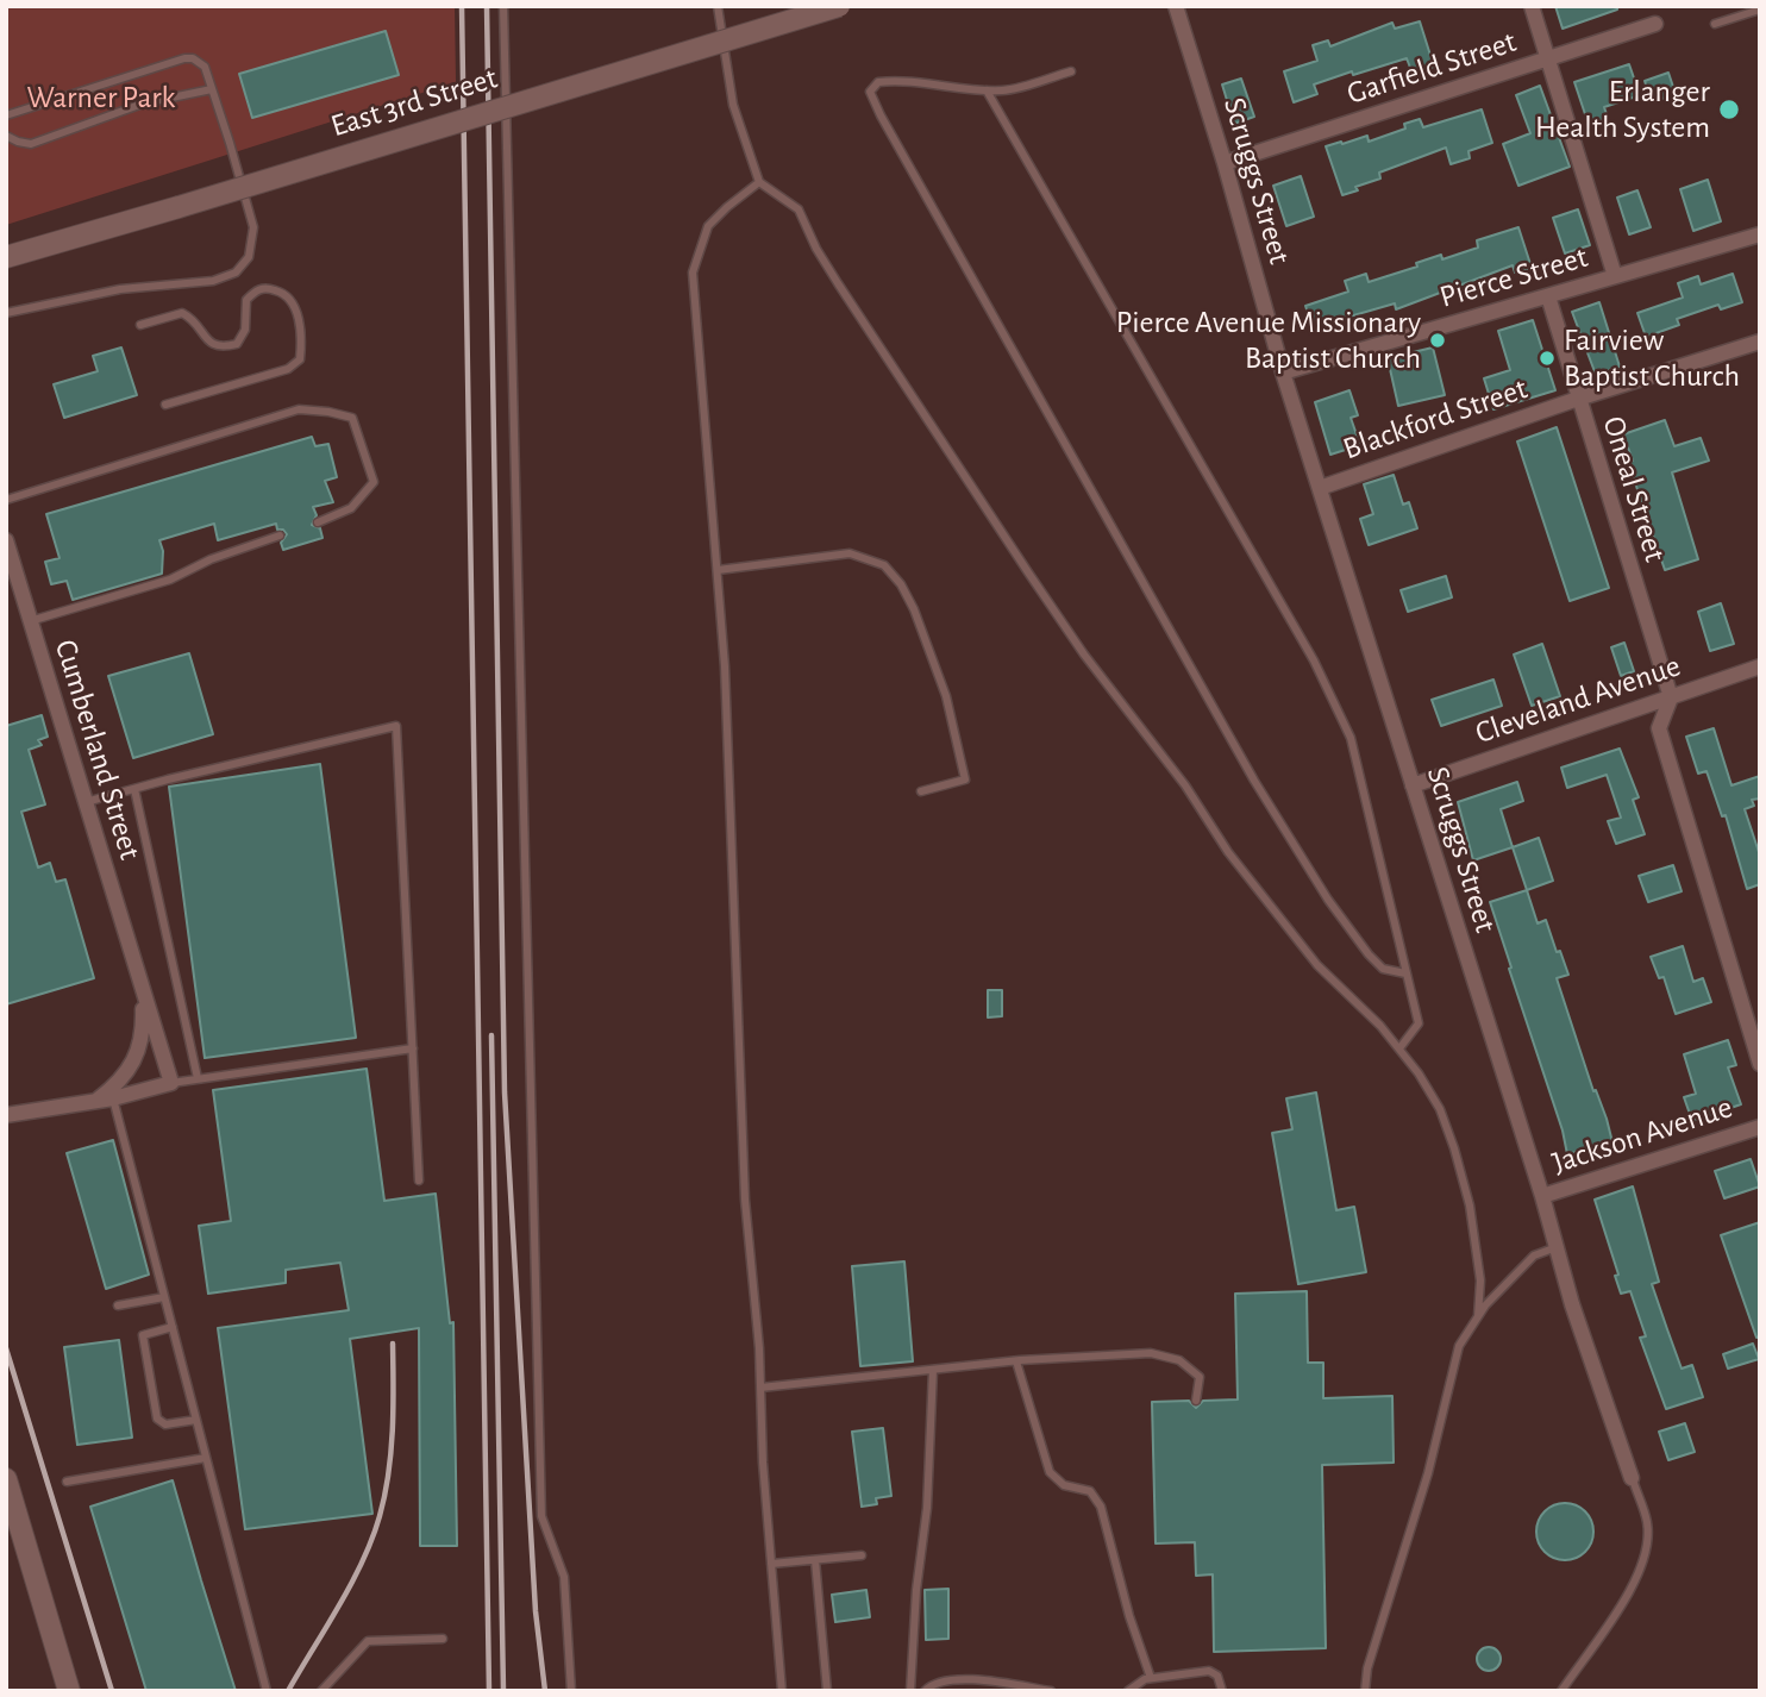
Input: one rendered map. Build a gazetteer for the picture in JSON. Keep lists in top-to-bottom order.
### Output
{
  "streets": {
    "main road": ["East 3rd Street"],
    "street": [
      "Garfield Street",
      "Scruggs Street",
      "Pierce Street",
      "Blackford Street",
      "Oneal Street",
      "Cleveland Avenue",
      "Cumberland Street",
      "Jackson Avenue"
    ]
  },
  "crossings": [
    ["Garfield Street", "Scruggs Street"],
    ["Scruggs Street", "Pierce Street"],
    ["Scruggs Street", "Blackford Street"],
    ["Scruggs Street", "Cleveland Avenue"],
    ["Scruggs Street", "Jackson Avenue"],
    ["Pierce Street", "Oneal Street"],
    ["Blackford Street", "Oneal Street"],
    ["Oneal Street", "Cleveland Avenue"]
  ],
  "parks": ["Warner Park"],
  "places": ["Erlanger Health System", "Pierce Avenue Missionary Baptist Church", "Fairview Baptist Church"]
}
